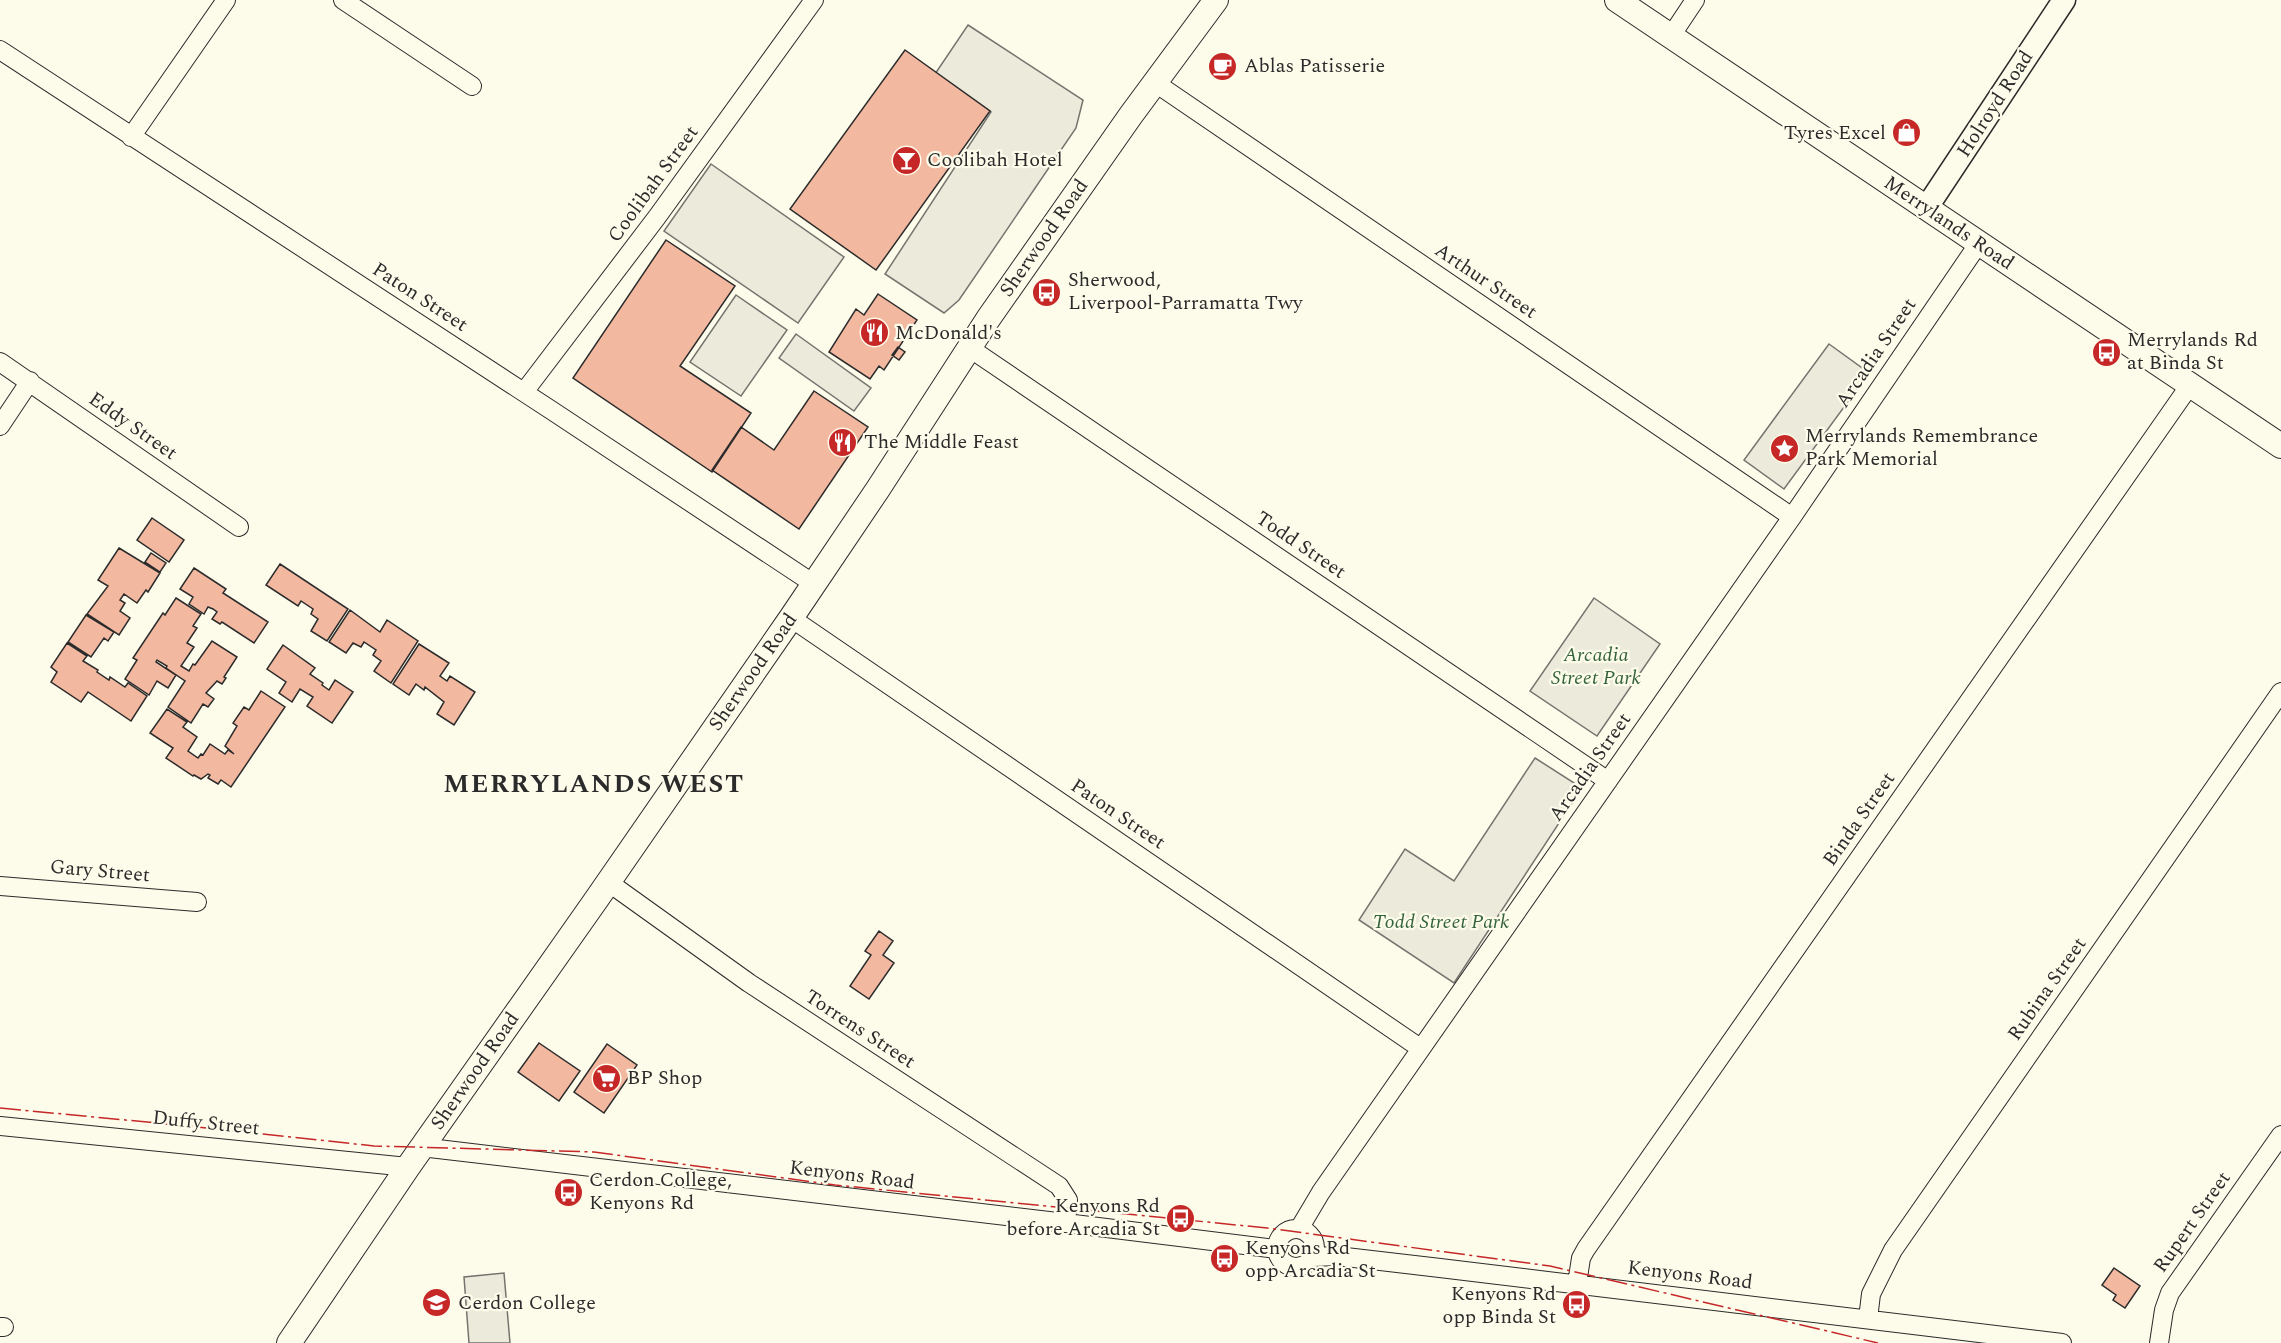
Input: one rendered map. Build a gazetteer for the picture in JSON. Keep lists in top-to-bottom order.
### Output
{
  "streets": {
    "main road": ["Merrylands Road", "Sherwood Road"],
    "street": [
      "Holroyd Road",
      "Coolibah Street",
      "Arthur Street",
      "Paton Street",
      "Arcadia Street",
      "Eddy Street",
      "Todd Street",
      "Binda Street",
      "Gary Street",
      "Rubina Street",
      "Torrens Street",
      "Duffy Street",
      "Kenyons Road",
      "Rupert Street"
    ]
  },
  "crossings": [
    ["Holroyd Road", "Merrylands Road"],
    ["Coolibah Street", "Paton Street"],
    ["Merrylands Road", "Arcadia Street"],
    ["Merrylands Road", "Binda Street"],
    ["Sherwood Road", "Arthur Street"],
    ["Sherwood Road", "Paton Street"],
    ["Sherwood Road", "Todd Street"],
    ["Sherwood Road", "Torrens Street"],
    ["Sherwood Road", "Duffy Street"],
    ["Sherwood Road", "Kenyons Road"],
    ["Arthur Street", "Arcadia Street"],
    ["Paton Street", "Arcadia Street"],
    ["Arcadia Street", "Todd Street"],
    ["Arcadia Street", "Kenyons Road"],
    ["Binda Street", "Kenyons Road"],
    ["Rubina Street", "Kenyons Road"],
    ["Torrens Street", "Kenyons Road"]
  ],
  "districts": ["MERRYLANDS WEST"],
  "parks": ["Arcadia Street Park", "Todd Street Park"],
  "places": {
    "cafe": ["Ablas Patisserie"],
    "shop": ["Tyres Excel"],
    "bar": ["Coolibah Hotel"],
    "bus stop": [
      "Sherwood, Liverpool-Parramatta Twy",
      "Merrylands Rd at Binda St",
      "Cerdon College, Kenyons Rd",
      "Kenyons Rd before Arcadia St",
      "Kenyons Rd opp Arcadia St",
      "Kenyons Rd opp Binda St"
    ],
    "restaurant": ["McDonald's", "The Middle Feast"],
    "place": ["Merrylands Remembrance Park Memorial"],
    "supermarket": ["BP Shop"],
    "school or university": ["Cerdon College"]
  }
}
